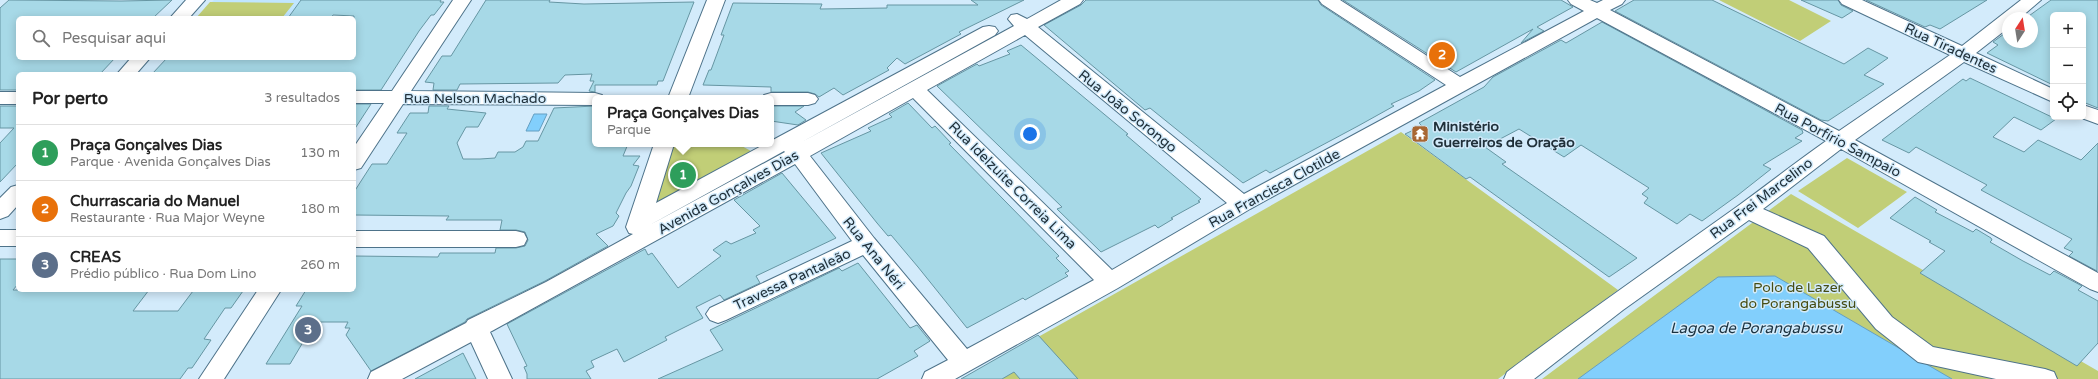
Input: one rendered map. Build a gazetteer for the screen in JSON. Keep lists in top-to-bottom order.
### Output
{
  "streets": {
    "street": [
      "Rua Tiradentes",
      "Rua Nelson Machado",
      "Rua João Sorongo",
      "Rua Porfírio Sampaio",
      "Rua Idelzuite Correia Lima",
      "Rua Francisca Clotilde",
      "Avenida Gonçalves Dias",
      "Rua Frei Marcelino",
      "Rua Ana Néri",
      "Travessa Pantaleão"
    ]
  },
  "crossings": [
    ["Rua Tiradentes", "Rua Frei Marcelino"],
    ["Rua João Sorongo", "Rua Francisca Clotilde"],
    ["Rua João Sorongo", "Avenida Gonçalves Dias"],
    ["Rua Porfírio Sampaio", "Rua Francisca Clotilde"],
    ["Rua Porfírio Sampaio", "Rua Frei Marcelino"],
    ["Rua Idelzuite Correia Lima", "Rua Francisca Clotilde"],
    ["Rua Idelzuite Correia Lima", "Avenida Gonçalves Dias"],
    ["Rua Francisca Clotilde", "Rua Ana Néri"],
    ["Avenida Gonçalves Dias", "Rua Ana Néri"],
    ["Rua Ana Néri", "Travessa Pantaleão"]
  ],
  "water": ["Lagoa de Porangabussu"],
  "parks": ["Polo de Lazer do Porangabussu"],
  "places": {
    "temple": ["Ministério Guerreiros de Oração"]
  },
  "north": "top",
  "page": {
    "map_buttons": ["+", "−"],
    "search": "Pesquisar aqui",
    "pins": ["2", "1", "3"],
    "heading": ["Por perto", "3 resultados"],
    "popup": ["Praça Gonçalves Dias", "Parque"],
    "list": [
      {
        "mark": "1",
        "name": "Praça Gonçalves Dias",
        "note": "Parque · Avenida Gonçalves Dias",
        "value": "130 m"
      },
      {
        "mark": "2",
        "name": "Churrascaria do Manuel",
        "note": "Restaurante · Rua Major Weyne",
        "value": "180 m"
      },
      {
        "mark": "3",
        "name": "CREAS",
        "note": "Prédio público · Rua Dom Lino",
        "value": "260 m"
      }
    ]
  }
}
